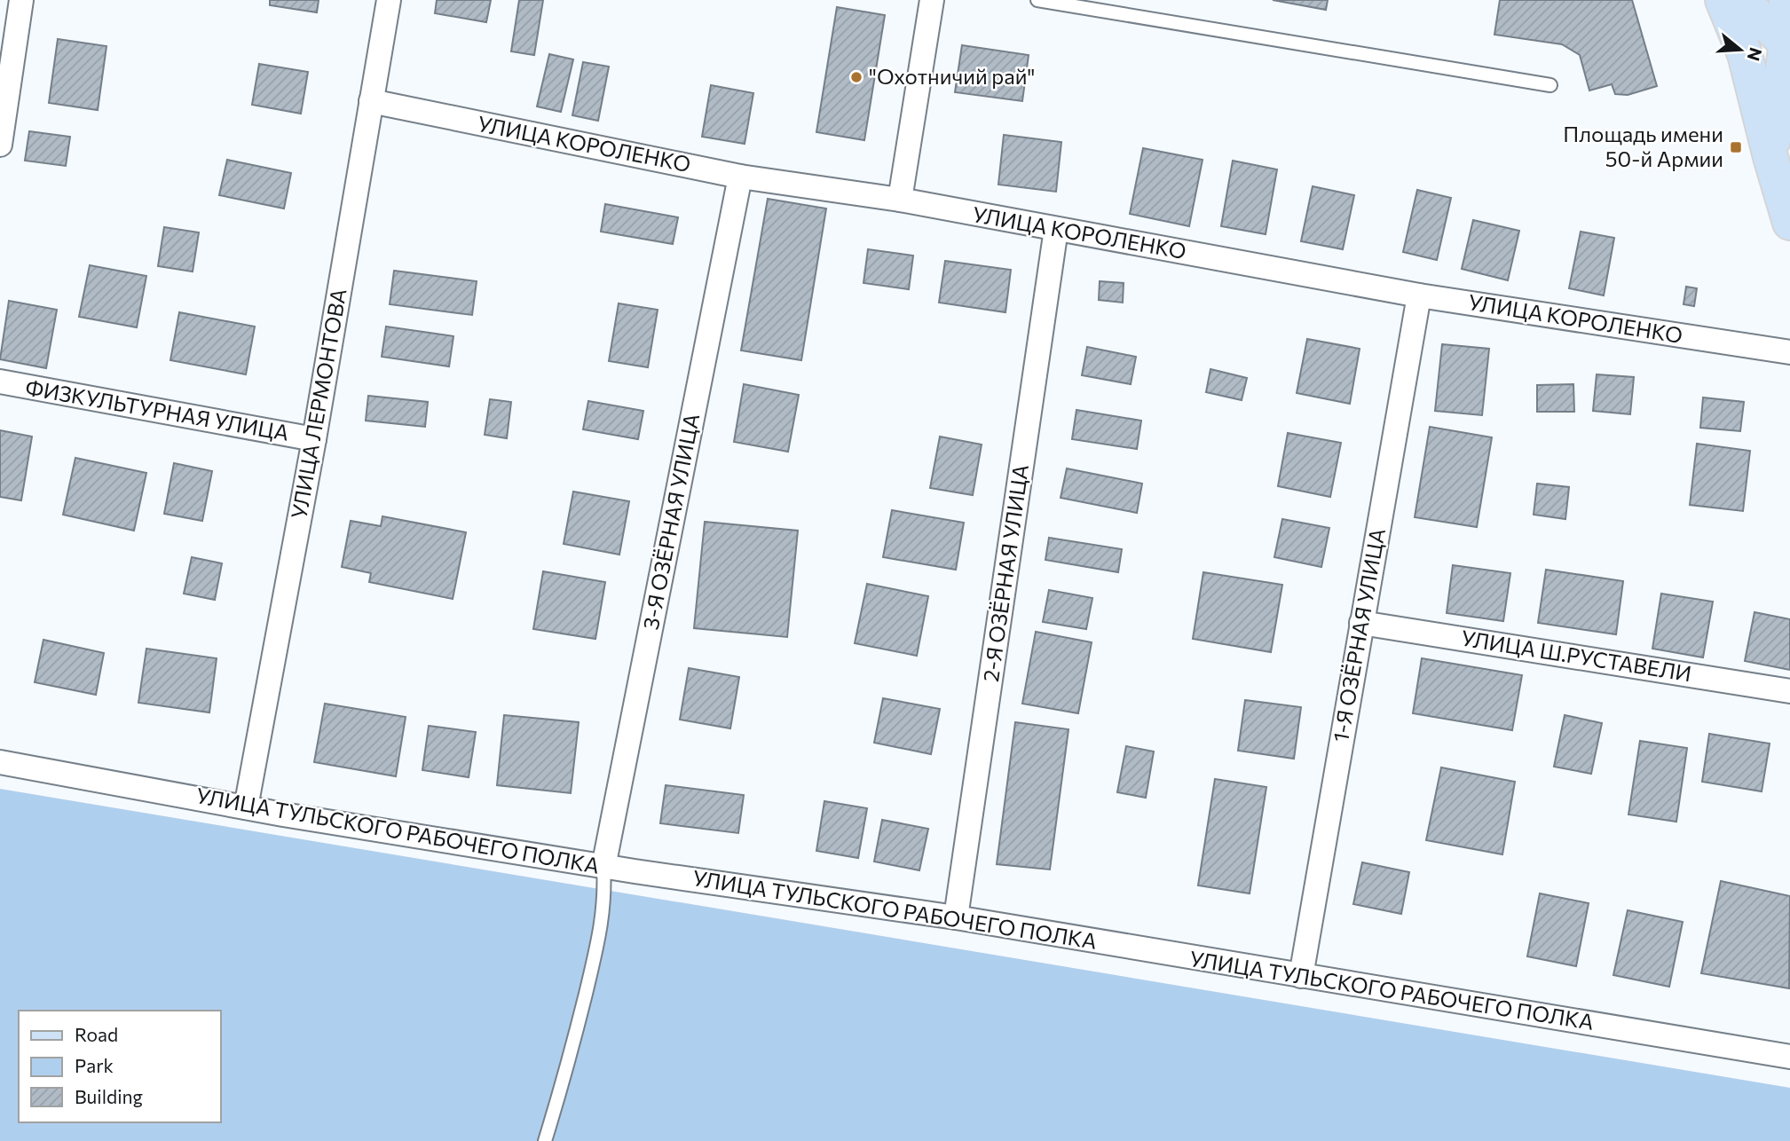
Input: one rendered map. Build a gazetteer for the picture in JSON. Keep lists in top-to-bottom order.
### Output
{
  "streets": {
    "street": [
      "УЛИЦА КОРОЛЕНКО",
      "УЛИЦА ЛЕРМОНТОВА",
      "ФИЗКУЛЬТУРНАЯ УЛИЦА",
      "3-Я ОЗЁРНАЯ УЛИЦА",
      "2-Я ОЗЁРНАЯ УЛИЦА",
      "1-Я ОЗЁРНАЯ УЛИЦА",
      "УЛИЦА Ш.РУСТАВЕЛИ",
      "УЛИЦА ТУЛЬСКОГО РАБОЧЕГО ПОЛКА"
    ]
  },
  "crossings": [
    ["УЛИЦА КОРОЛЕНКО", "УЛИЦА ЛЕРМОНТОВА"],
    ["УЛИЦА КОРОЛЕНКО", "3-Я ОЗЁРНАЯ УЛИЦА"],
    ["УЛИЦА КОРОЛЕНКО", "2-Я ОЗЁРНАЯ УЛИЦА"],
    ["УЛИЦА КОРОЛЕНКО", "1-Я ОЗЁРНАЯ УЛИЦА"],
    ["УЛИЦА ЛЕРМОНТОВА", "ФИЗКУЛЬТУРНАЯ УЛИЦА"],
    ["УЛИЦА ЛЕРМОНТОВА", "УЛИЦА ТУЛЬСКОГО РАБОЧЕГО ПОЛКА"],
    ["3-Я ОЗЁРНАЯ УЛИЦА", "УЛИЦА ТУЛЬСКОГО РАБОЧЕГО ПОЛКА"],
    ["2-Я ОЗЁРНАЯ УЛИЦА", "УЛИЦА ТУЛЬСКОГО РАБОЧЕГО ПОЛКА"],
    ["1-Я ОЗЁРНАЯ УЛИЦА", "УЛИЦА Ш.РУСТАВЕЛИ"],
    ["1-Я ОЗЁРНАЯ УЛИЦА", "УЛИЦА ТУЛЬСКОГО РАБОЧЕГО ПОЛКА"]
  ],
  "places": {
    "other": ["\"Охотничий рай\""],
    "transit": ["Площадь имени 50-й Армии"]
  },
  "legend": ["Road", "Park", "Building"],
  "north": "right"
}
